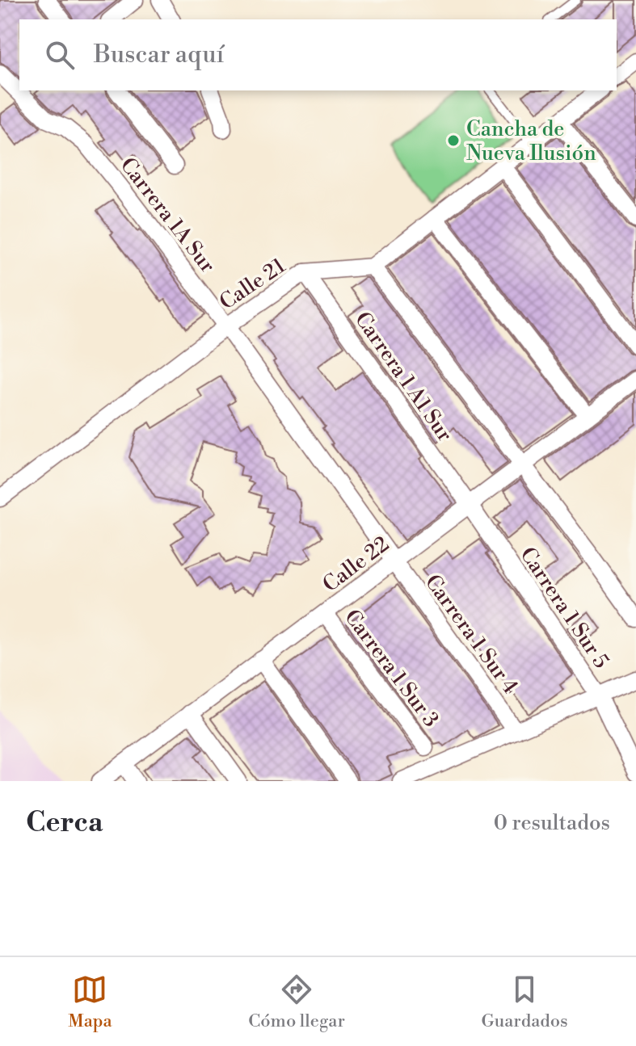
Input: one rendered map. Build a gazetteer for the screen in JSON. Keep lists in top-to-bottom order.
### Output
{
  "streets": {
    "street": [
      "Carrera 1A Sur",
      "Calle 21",
      "Carrera 1 A1 Sur",
      "Calle 22",
      "Carrera 1 Sur 5",
      "Carrera 1 Sur 4",
      "Carrera 1 Sur 3"
    ]
  },
  "crossings": [
    ["Carrera 1A Sur", "Calle 21"],
    ["Carrera 1A Sur", "Calle 22"],
    ["Carrera 1A Sur", "Carrera 1 Sur 4"],
    ["Calle 21", "Carrera 1 A1 Sur"],
    ["Carrera 1 A1 Sur", "Calle 22"],
    ["Carrera 1 A1 Sur", "Carrera 1 Sur 5"],
    ["Calle 22", "Carrera 1 Sur 5"],
    ["Calle 22", "Carrera 1 Sur 4"],
    ["Calle 22", "Carrera 1 Sur 3"]
  ],
  "places": ["Cancha de Nueva Ilusión"],
  "page": {
    "search": "Buscar aquí",
    "heading": ["Cerca", "0 resultados"],
    "nav": ["Mapa", "Cómo llegar", "Guardados"]
  }
}
